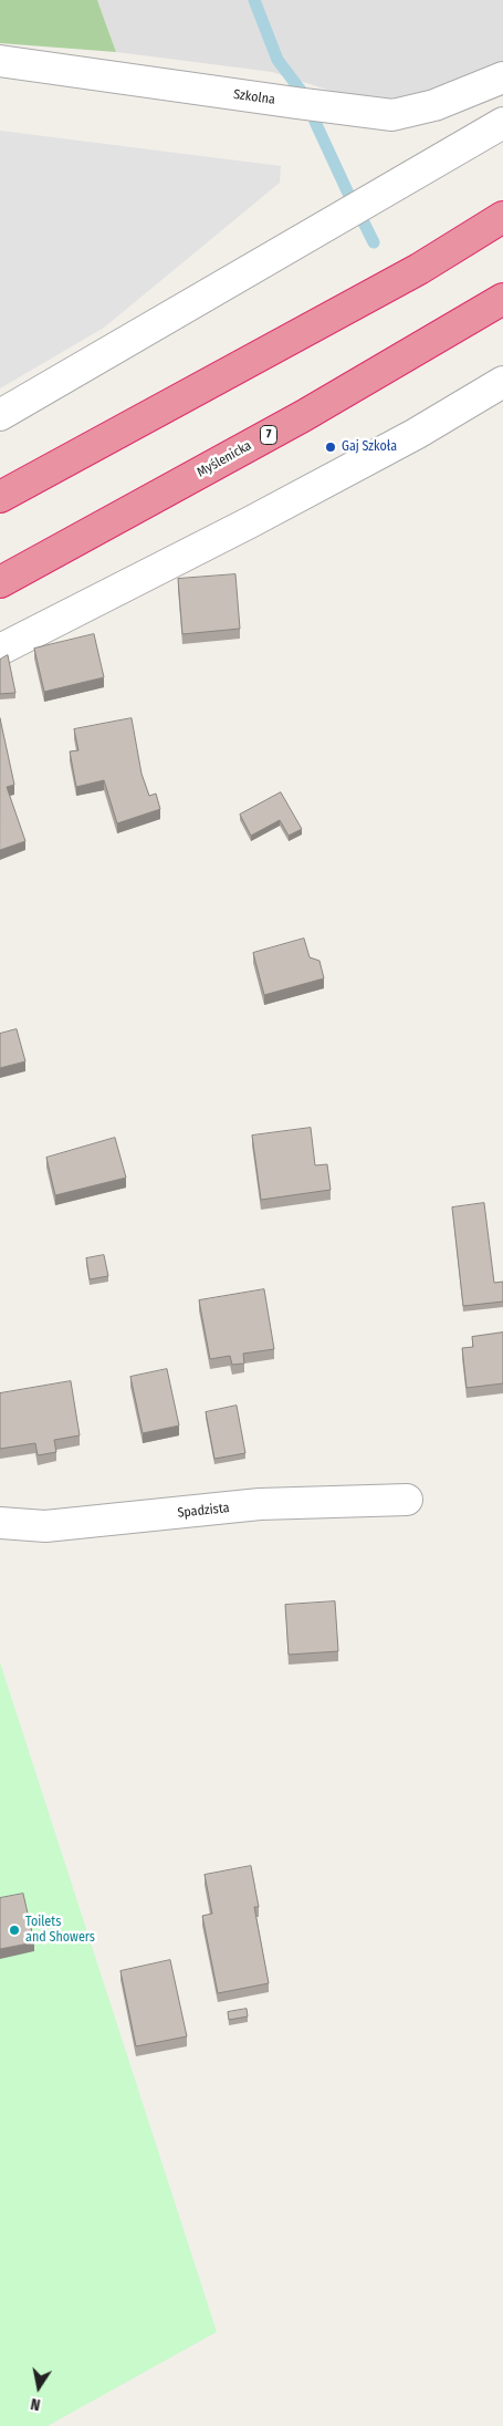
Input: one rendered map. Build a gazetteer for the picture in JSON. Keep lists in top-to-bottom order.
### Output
{
  "streets": {
    "highway": ["7", "Myślenicka"],
    "street": ["Szkolna", "Spadzista"]
  },
  "places": ["Gaj Szkoła", "Toilets and Showers"],
  "north": "bottom"
}
